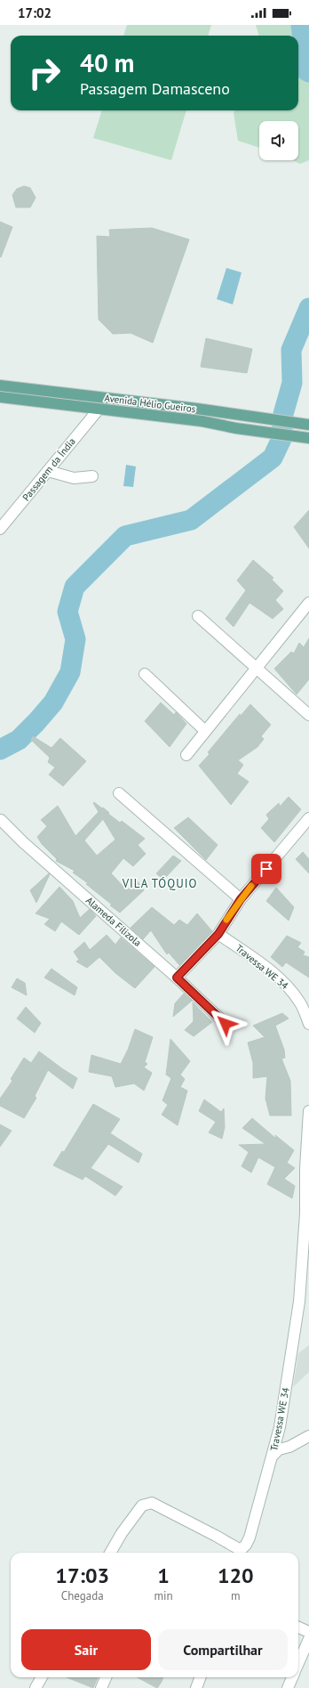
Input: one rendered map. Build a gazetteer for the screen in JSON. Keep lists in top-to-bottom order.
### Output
{
  "streets": {
    "main road": ["Avenida Hélio Gueiros"],
    "street": ["Passagem da Índia", "Alameda Filizola", "Travessa WE 34"]
  },
  "crossings": [
    ["Avenida Hélio Gueiros", "Passagem da Índia"]
  ],
  "districts": ["VILA TÓQUIO"],
  "page": {
    "status": "17:02",
    "turn": ["40 m", "Passagem Damasceno"],
    "eta": [
      "17:03",
      "Chegada",
      "1",
      "min",
      "120",
      "m"
    ],
    "buttons": ["Sair", "Compartilhar"]
  }
}
